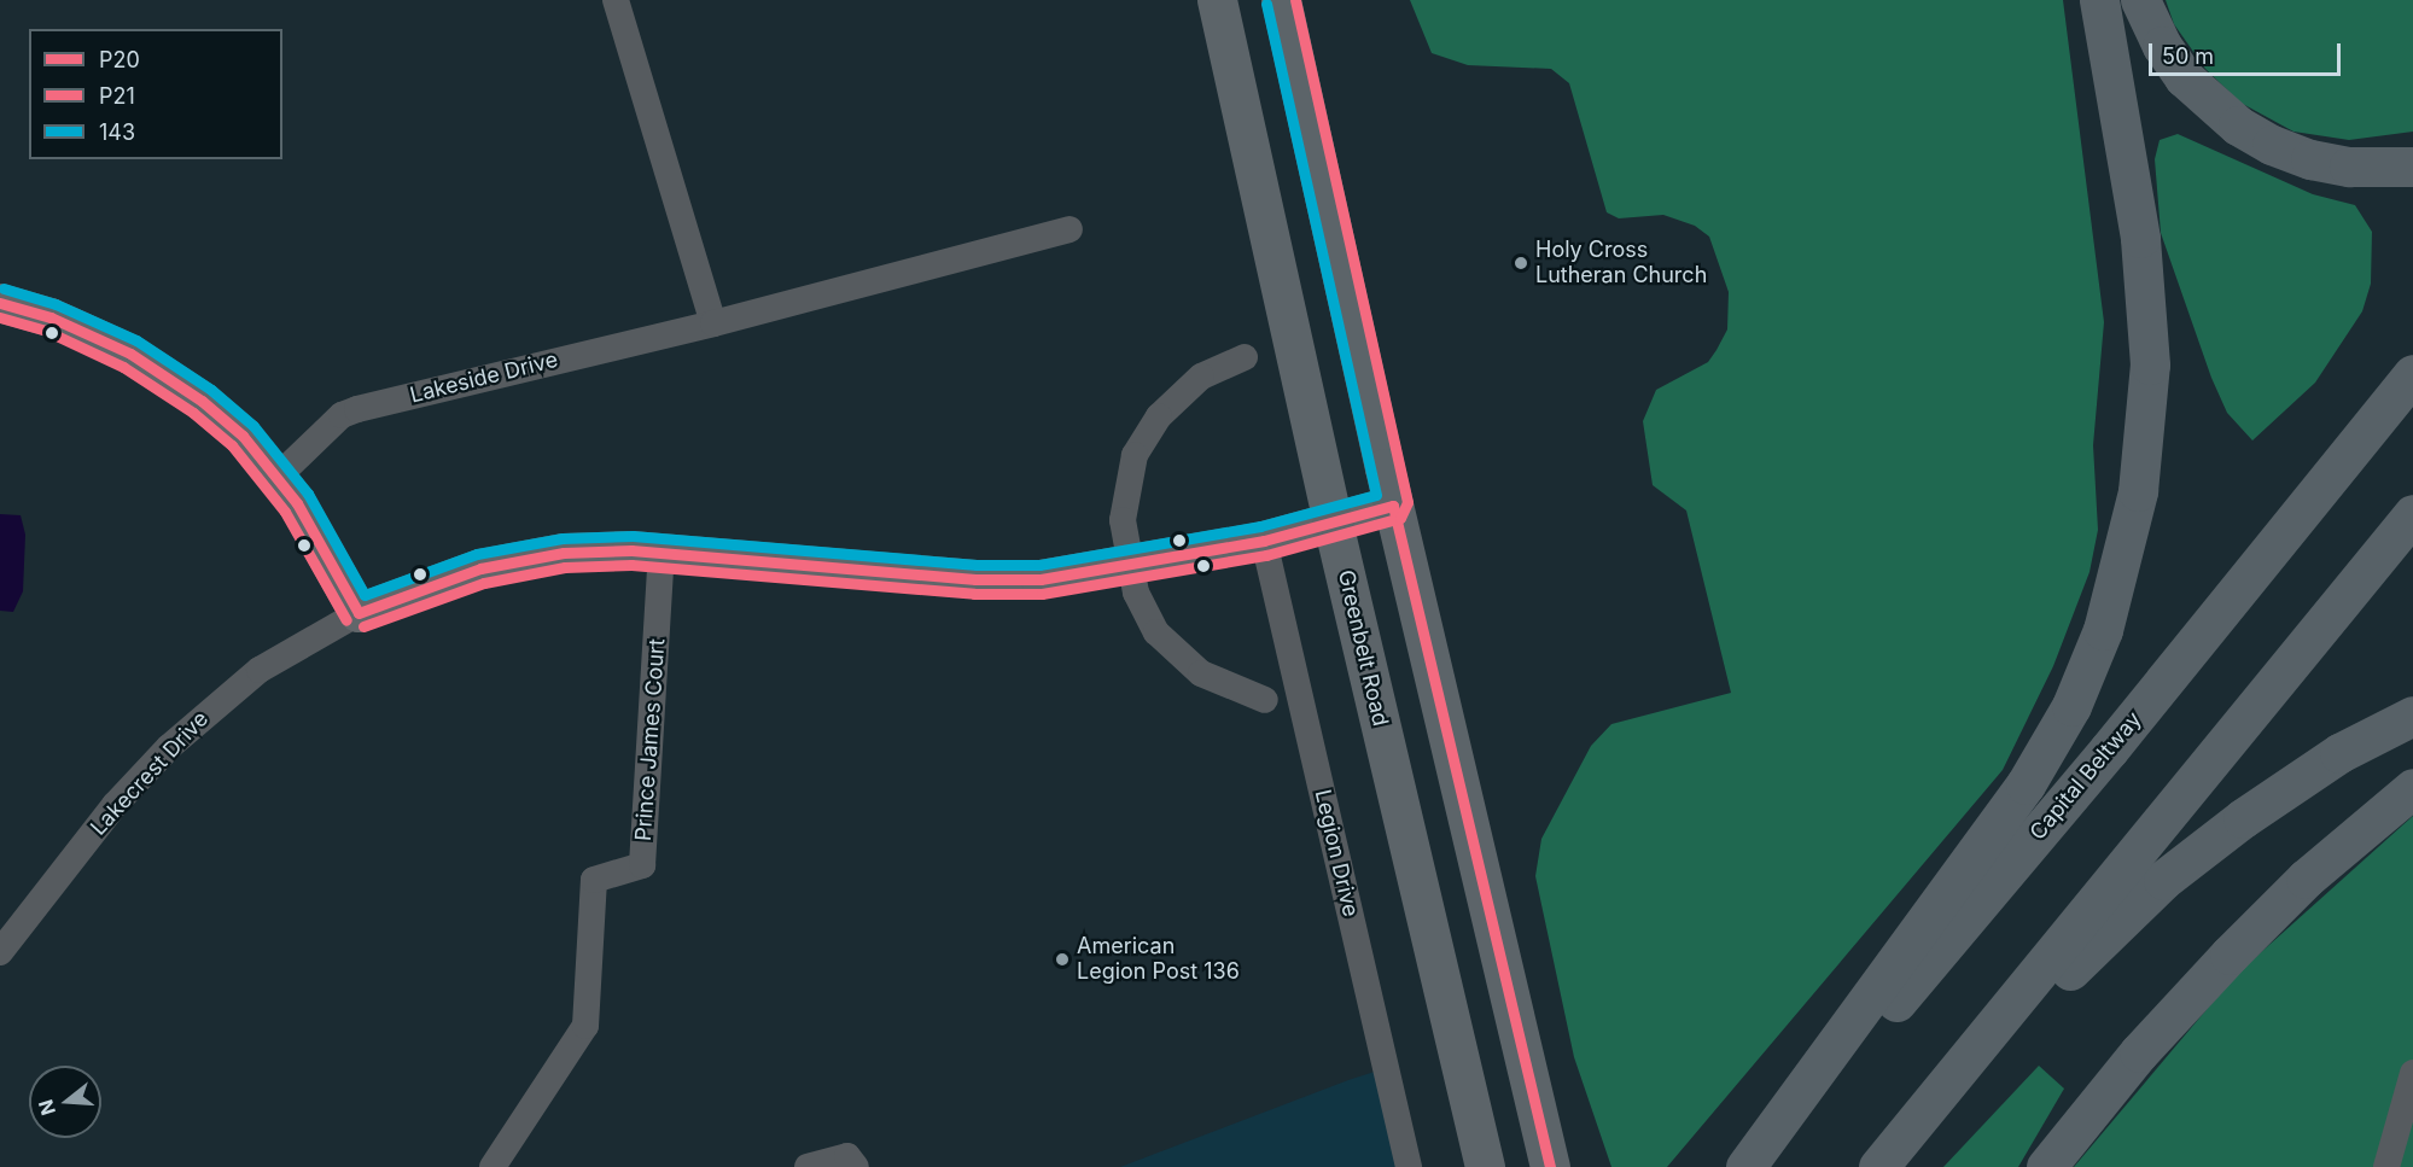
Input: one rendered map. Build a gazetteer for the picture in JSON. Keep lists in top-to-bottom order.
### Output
{
  "streets": {
    "highway": ["Capital Beltway"],
    "main road": ["Greenbelt Road"],
    "street": [
      "Lakeside Drive",
      "Prince James Court",
      "Lakecrest Drive",
      "Legion Drive"
    ]
  },
  "crossings": [
    ["Greenbelt Road", "Lakecrest Drive"],
    ["Prince James Court", "Lakecrest Drive"],
    ["Lakecrest Drive", "Legion Drive"]
  ],
  "places": ["Holy Cross Lutheran Church", "American Legion Post 136"],
  "lines": ["transit line P21", "transit line 143", "transit line P20"],
  "legend": ["P20", "P21", "143"],
  "scale_bar": "50 m",
  "north": "left"
}
